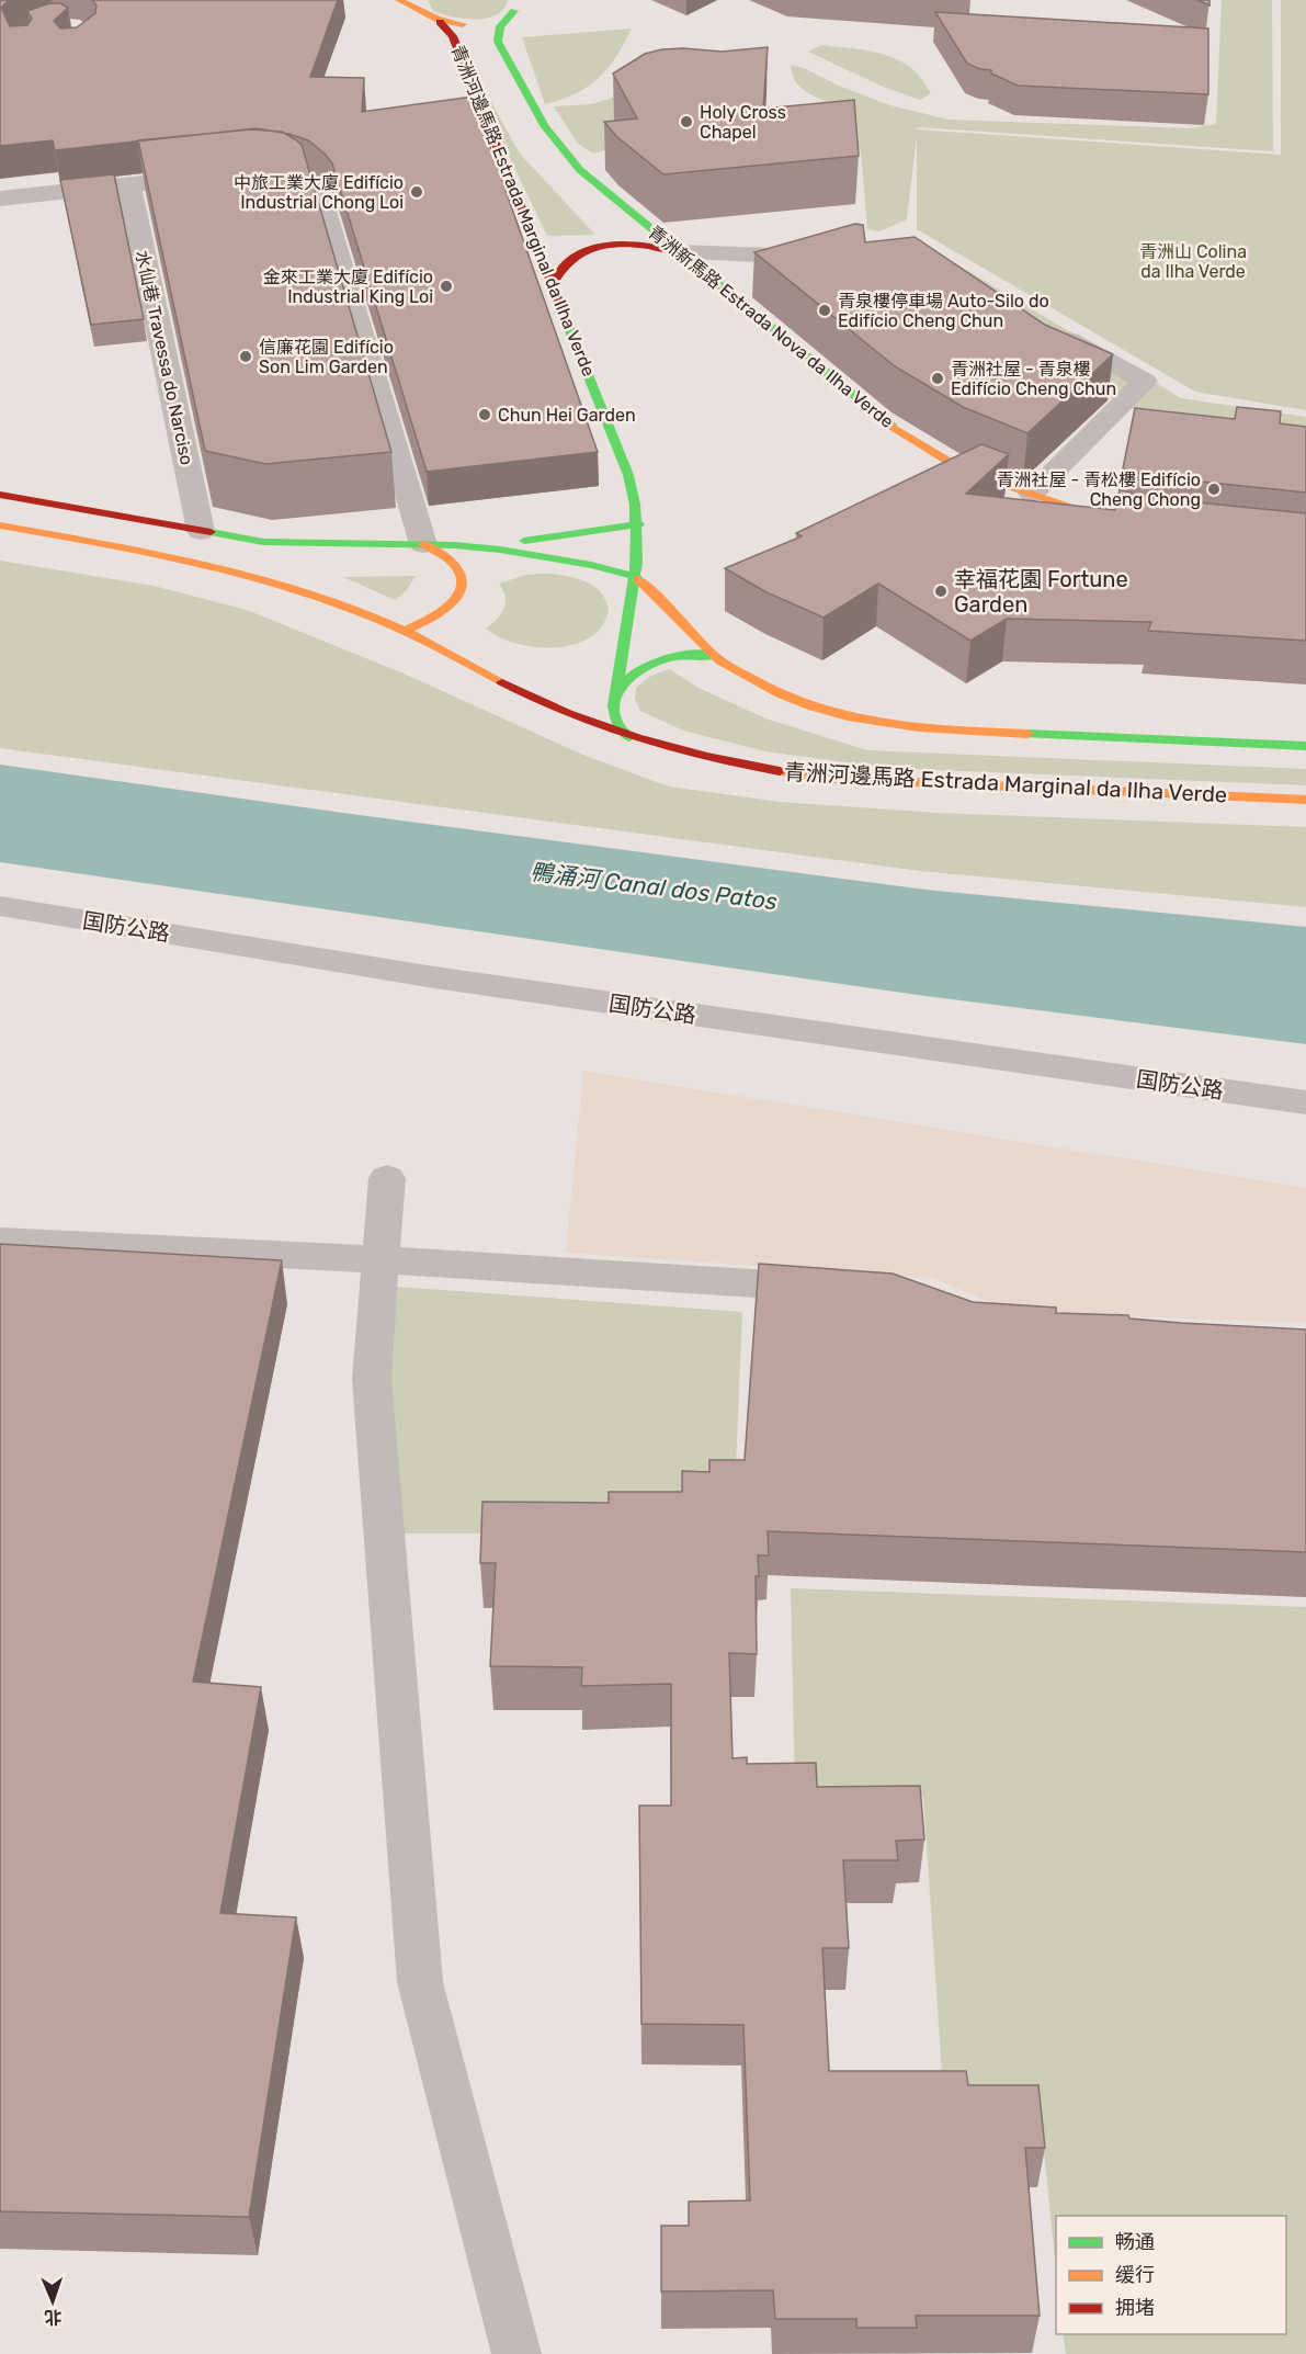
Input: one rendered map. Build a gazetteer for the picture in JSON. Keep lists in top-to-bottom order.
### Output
{
  "streets": {
    "main road": ["青洲河邊馬路 Estrada Marginal da Ilha Verde", "青洲新馬路 Estrada Nova da Ilha Verde"],
    "street": ["水仙巷 Travessa do Narciso"],
    "lane": ["国防公路"]
  },
  "water": ["鴨涌河 Canal dos Patos"],
  "parks": ["青洲山 Colina da Ilha Verde"],
  "places": [
    "Holy Cross Chapel",
    "中旅工業大廈 Edifício Industrial Chong Loi",
    "金來工業大廈 Edifício Industrial King Loi",
    "青泉樓停車場 Auto-Silo do Edifício Cheng Chun",
    "信廉花園 Edifício Son Lim Garden",
    "青洲社屋 - 青泉樓 Edifício Cheng Chun",
    "Chun Hei Garden",
    "青洲社屋 - 青松樓 Edifício Cheng Chong",
    "幸福花園 Fortune Garden"
  ],
  "legend": ["畅通", "缓行", "拥堵"],
  "north": "bottom"
}
